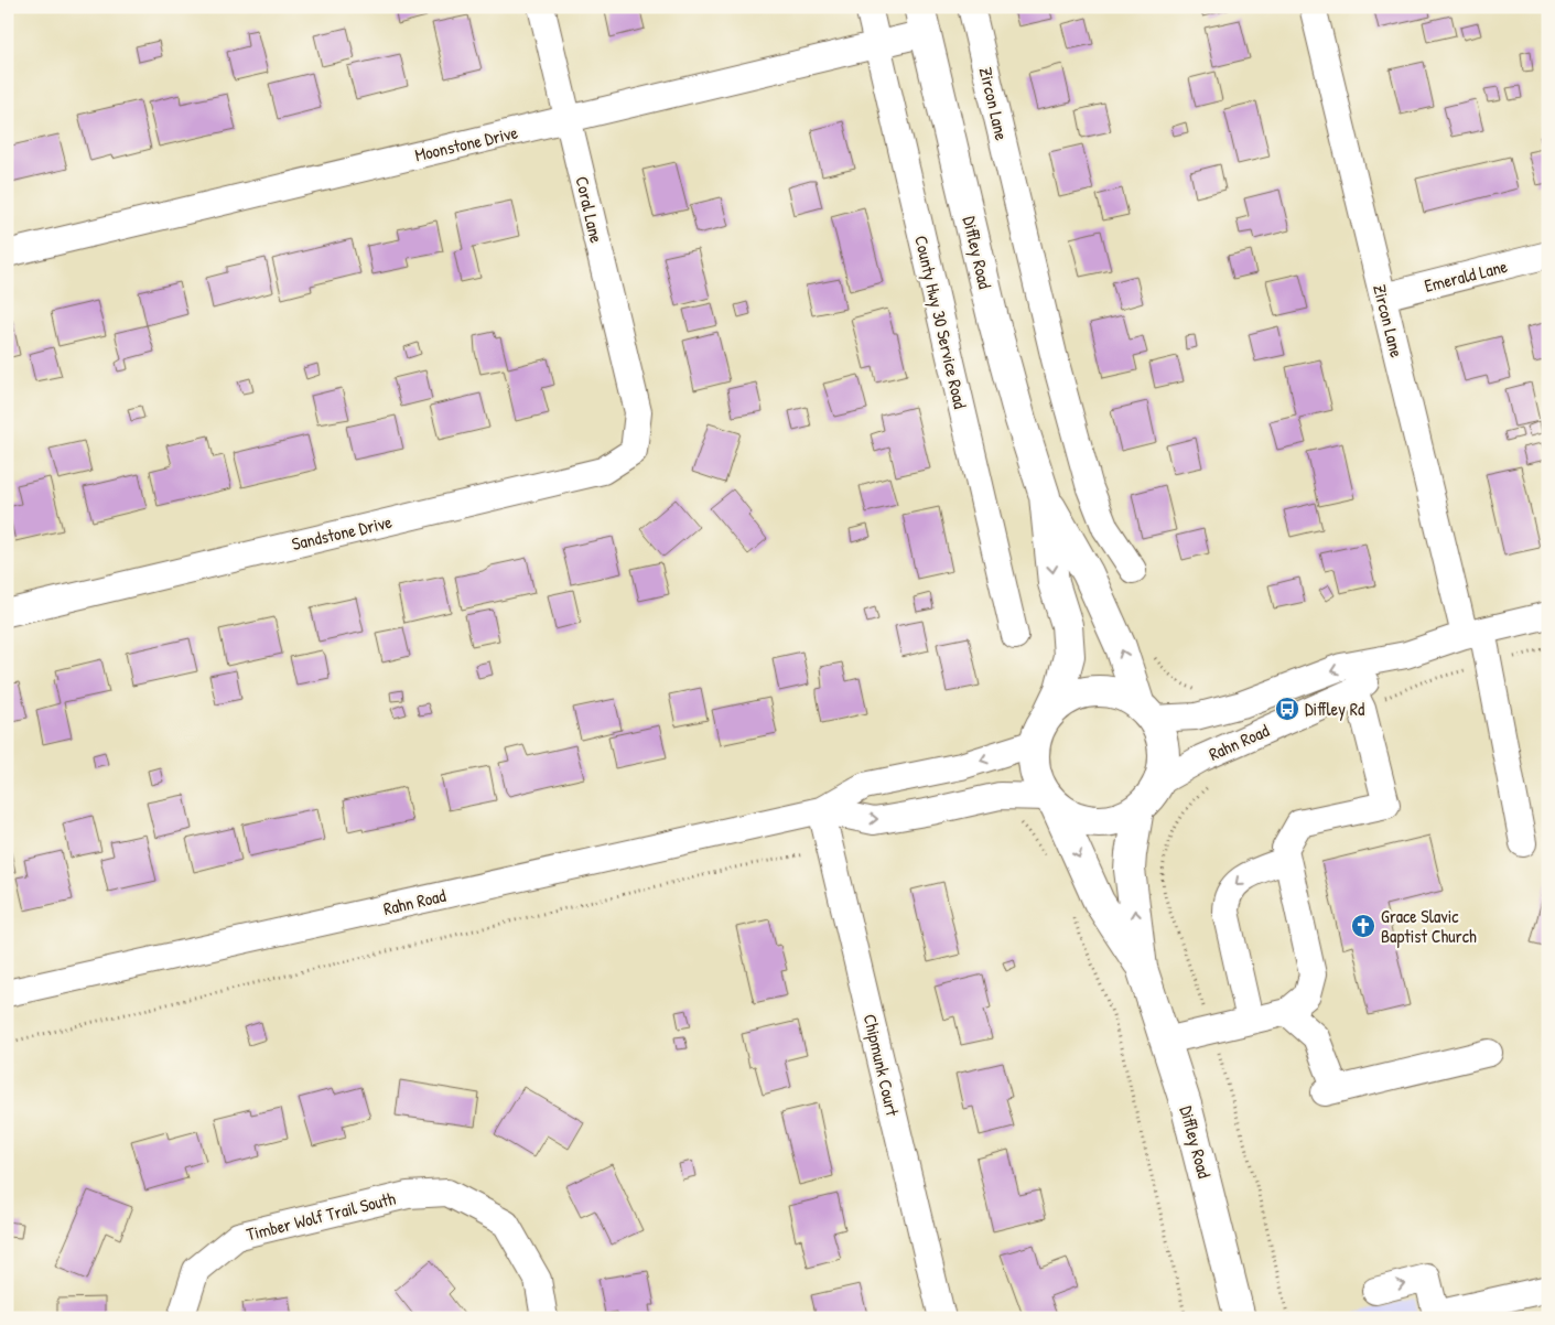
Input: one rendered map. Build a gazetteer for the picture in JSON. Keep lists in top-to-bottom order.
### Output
{
  "streets": {
    "main road": ["Diffley Road"],
    "street": [
      "Zircon Lane",
      "Moonstone Drive",
      "Coral Lane",
      "Emerald Lane",
      "County Hwy 30 Service Road",
      "Sandstone Drive",
      "Rahn Road",
      "Chipmunk Court",
      "Timber Wolf Trail South"
    ]
  },
  "crossings": [
    ["Zircon Lane", "Emerald Lane"],
    ["Zircon Lane", "Rahn Road"],
    ["Moonstone Drive", "Coral Lane"],
    ["Moonstone Drive", "Diffley Road"],
    ["Moonstone Drive", "County Hwy 30 Service Road"],
    ["Coral Lane", "Sandstone Drive"],
    ["Diffley Road", "Rahn Road"],
    ["Rahn Road", "Chipmunk Court"]
  ],
  "places": {
    "bus stop": ["Diffley Rd"],
    "church": ["Grace Slavic Baptist Church"]
  }
}
